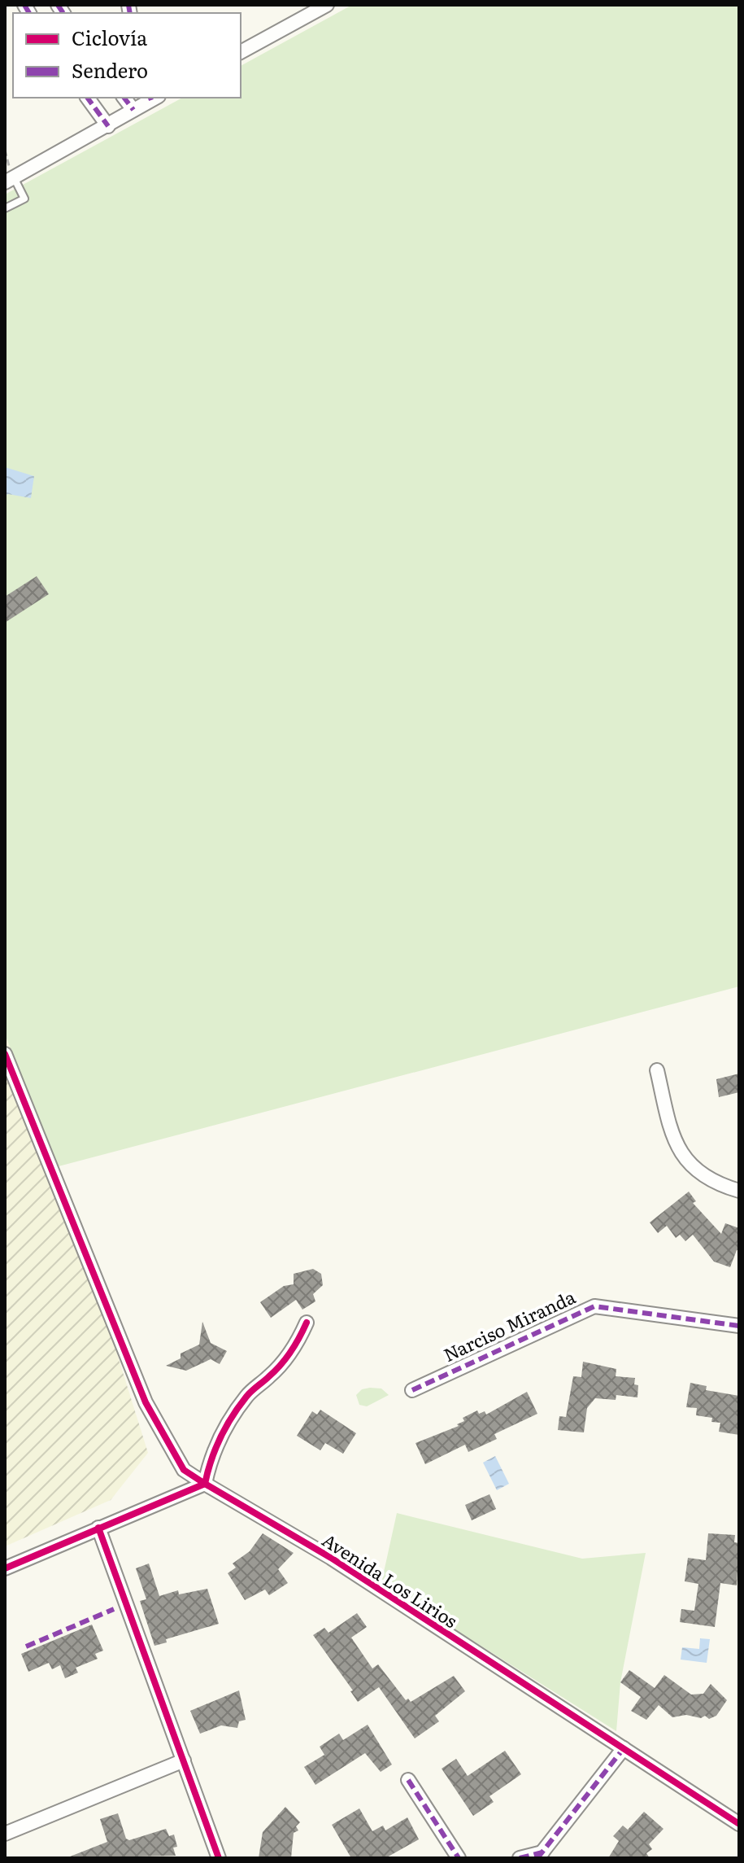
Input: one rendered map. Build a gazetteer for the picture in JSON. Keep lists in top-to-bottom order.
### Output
{
  "streets": {
    "street": ["Narciso Miranda", "Avenida Los Lirios"]
  },
  "legend": ["Ciclovía", "Sendero"]
}
